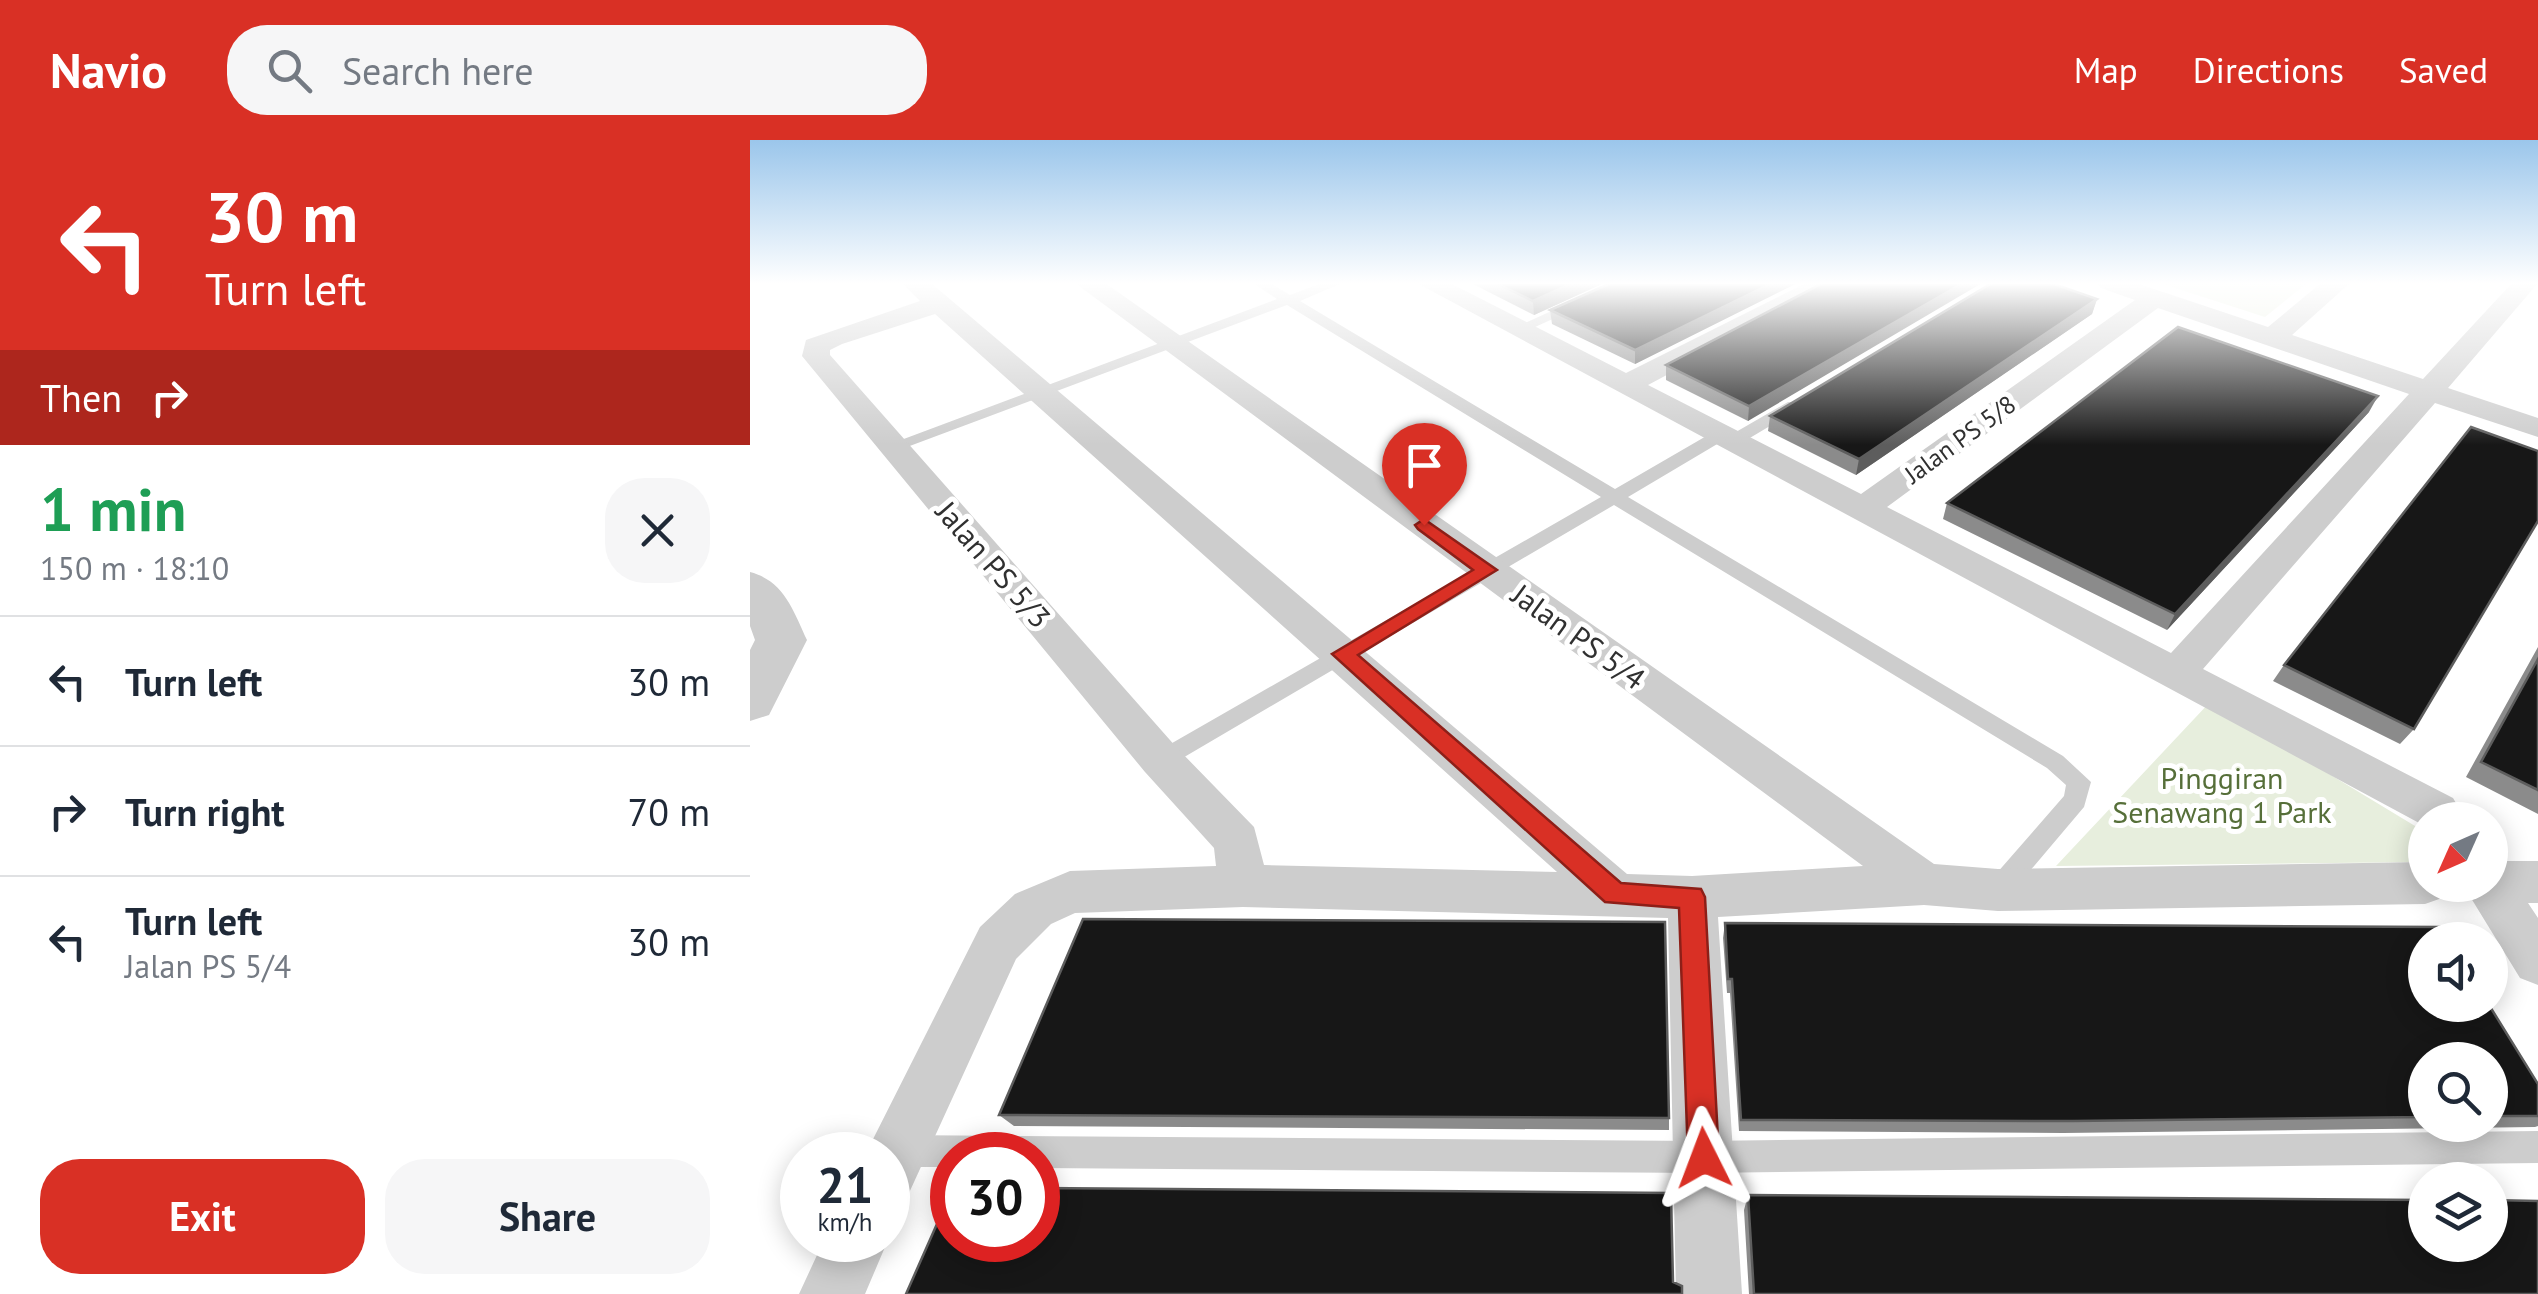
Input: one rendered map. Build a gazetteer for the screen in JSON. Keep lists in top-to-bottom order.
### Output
{
  "streets": {
    "street": ["Jalan PS 5/8", "Jalan PS 5/3", "Jalan PS 5/4"]
  },
  "parks": ["Pinggiran Senawang 1 Park"],
  "north": "bottom left",
  "page": {
    "header": "Navio",
    "search": "Search here",
    "nav": ["Map", "Directions", "Saved"],
    "turn": ["30 m", "Turn left"],
    "then": "Then",
    "heading": ["1 min", "150 m · 18:10"],
    "list": [
      {
        "name": "Turn left",
        "value": "30 m"
      },
      {
        "name": "Turn right",
        "value": "70 m"
      },
      {
        "name": "Turn left",
        "note": "Jalan PS 5/4",
        "value": "30 m"
      }
    ],
    "speed": "21 km/h",
    "limit": "30",
    "buttons": ["Exit", "Share"]
  }
}
